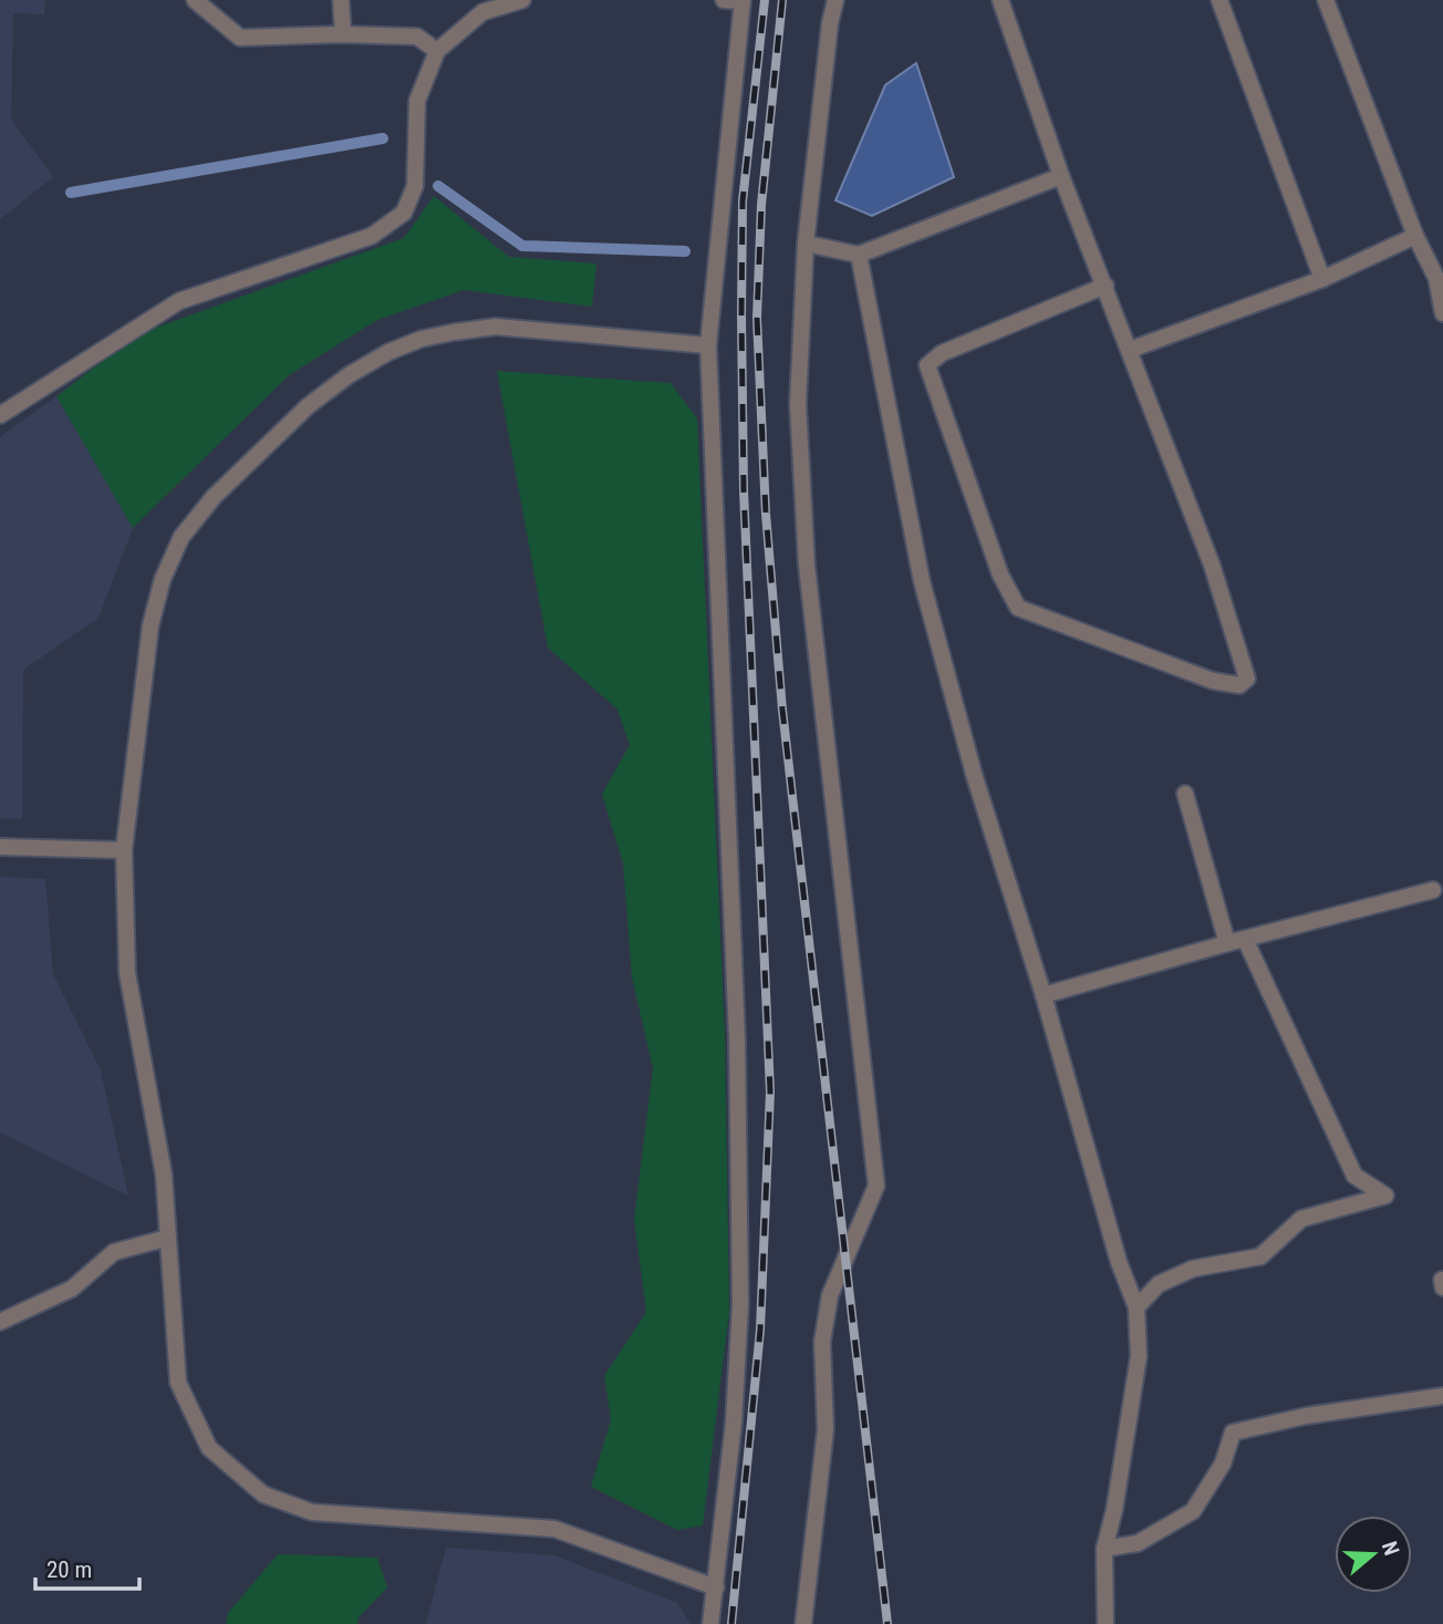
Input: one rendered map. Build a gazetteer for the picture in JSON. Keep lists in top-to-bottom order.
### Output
{
  "scale_bar": "20 m",
  "north": "right"
}
